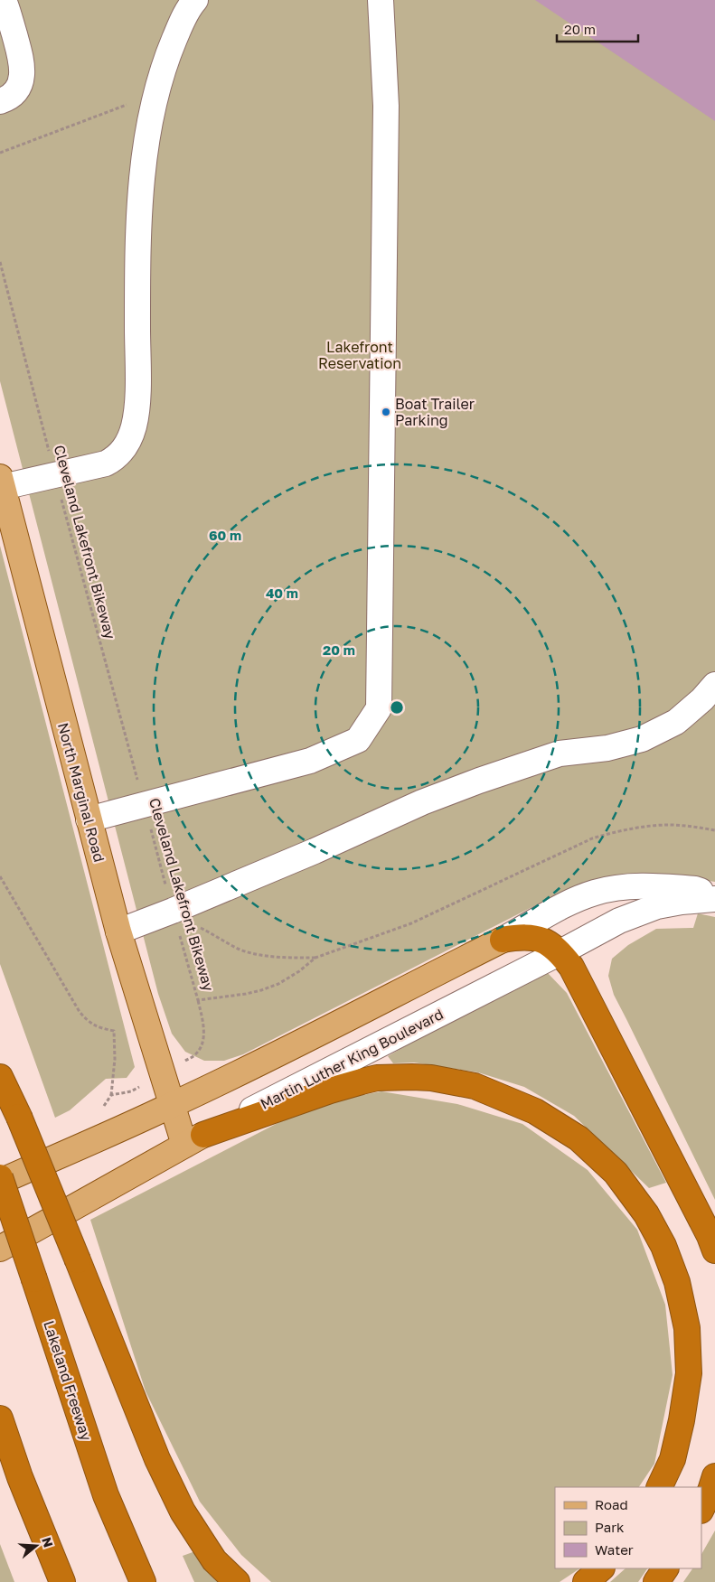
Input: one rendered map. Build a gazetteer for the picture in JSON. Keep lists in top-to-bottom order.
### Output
{
  "streets": {
    "highway": ["Lakeland Freeway"],
    "main road": ["North Marginal Road", "Martin Luther King Boulevard"],
    "path": ["Cleveland Lakefront Bikeway"]
  },
  "crossings": [
    ["North Marginal Road", "Martin Luther King Boulevard"]
  ],
  "parks": ["Lakefront Reservation"],
  "places": ["Boat Trailer Parking"],
  "legend": ["Road", "Park", "Water"],
  "scale_bar": "20 m",
  "north": "right",
  "rings": ["60 m", "40 m", "20 m"]
}
